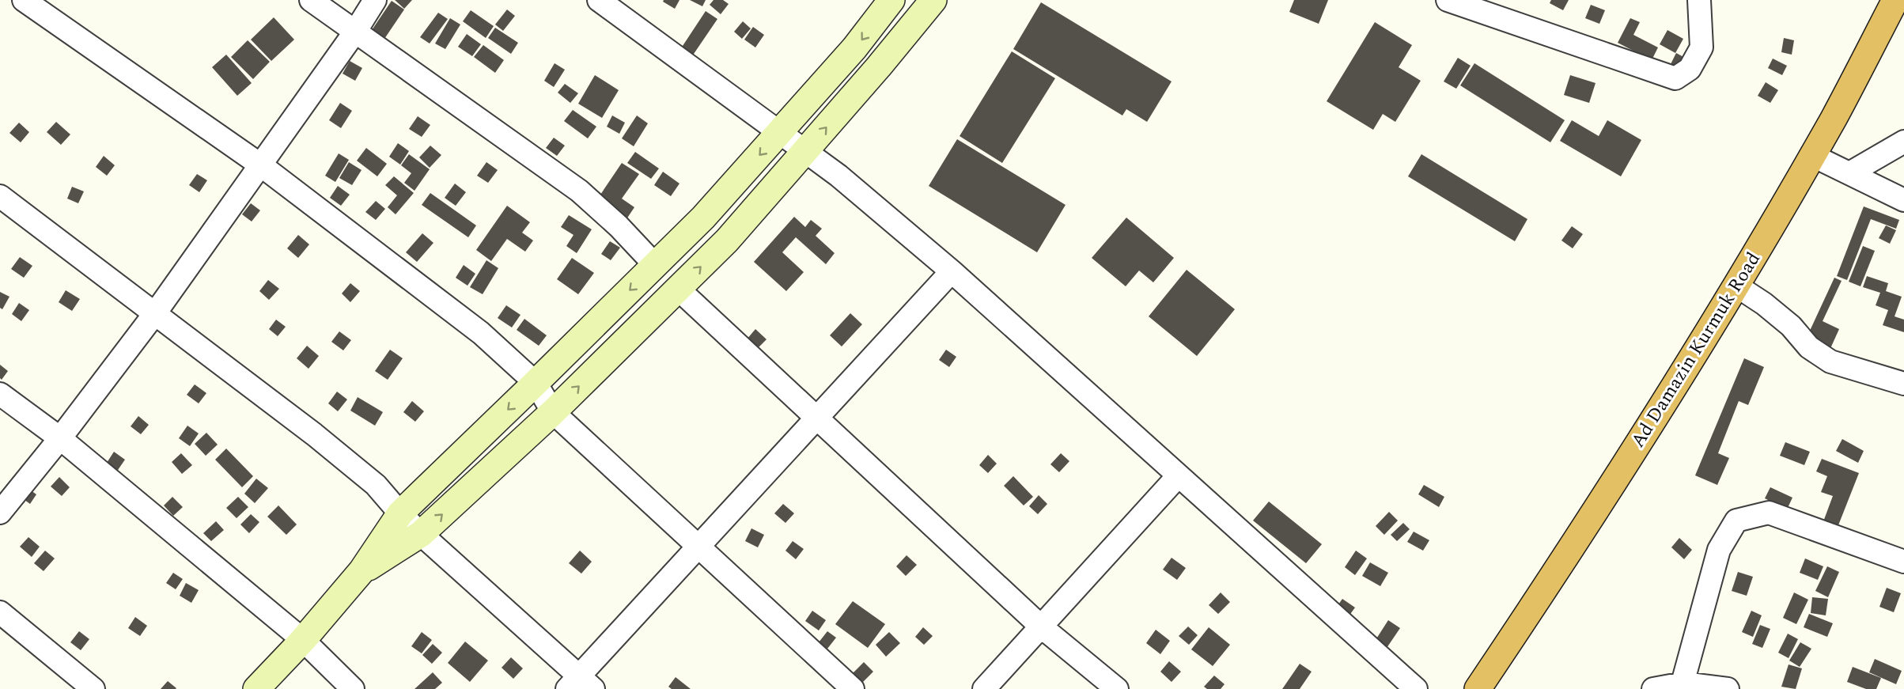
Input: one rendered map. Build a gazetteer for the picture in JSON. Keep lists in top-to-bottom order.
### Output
{
  "streets": {
    "highway": ["Ad Damazin Kurmuk Road"]
  }
}
